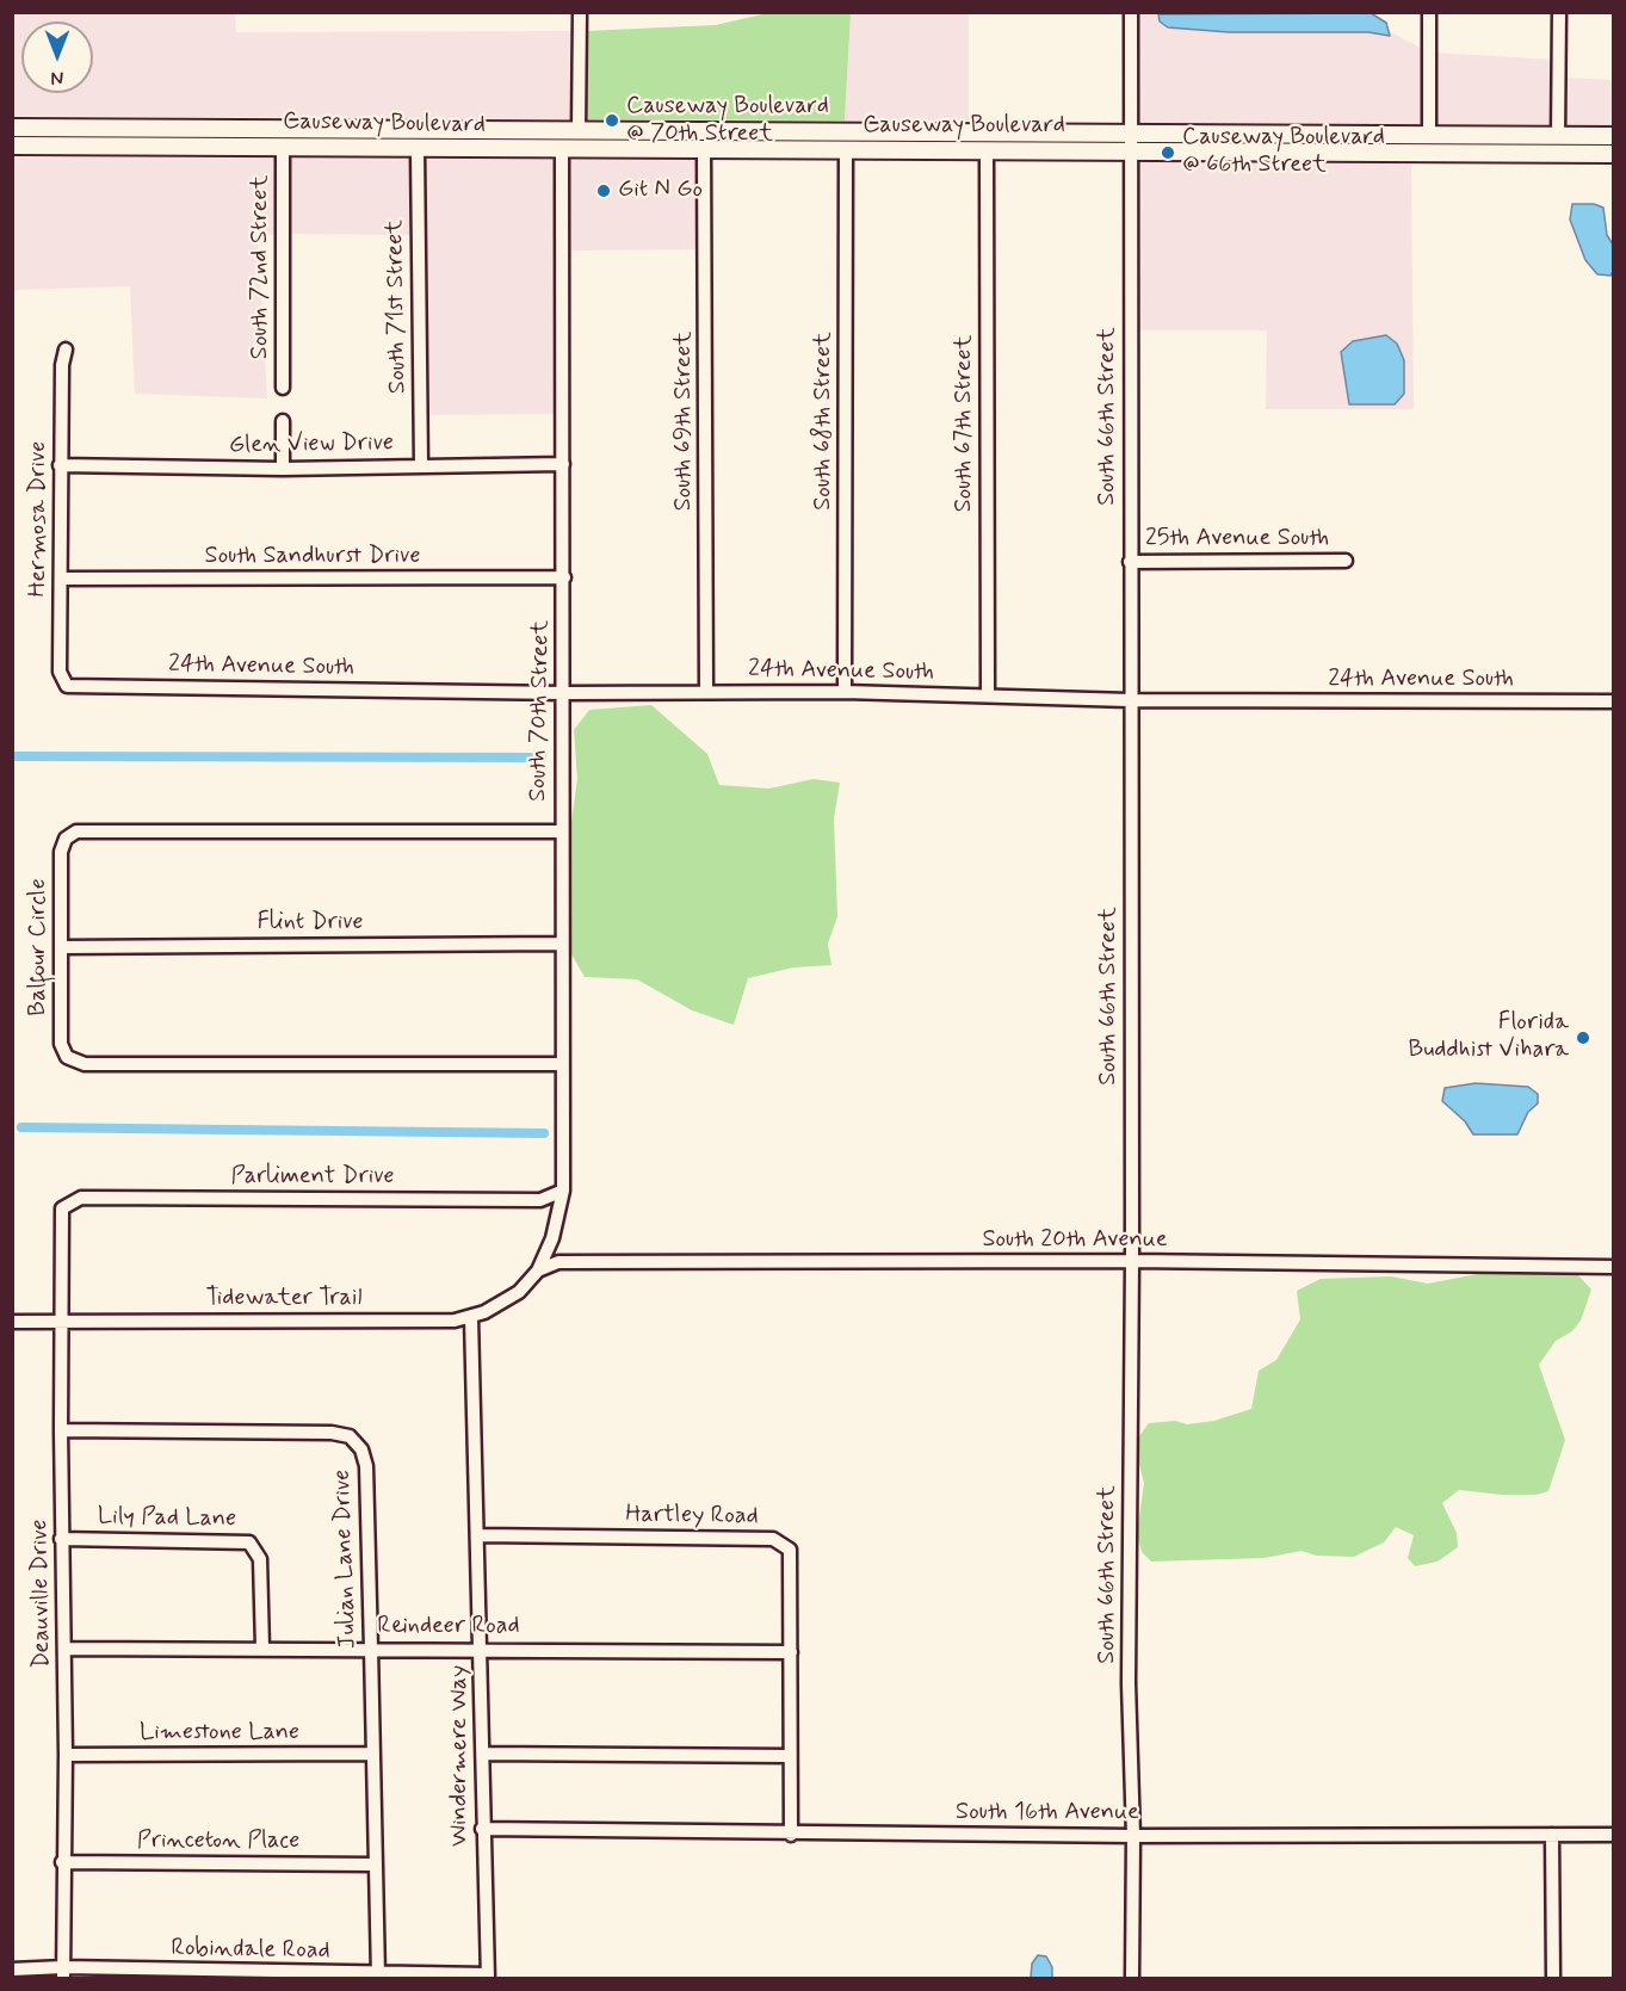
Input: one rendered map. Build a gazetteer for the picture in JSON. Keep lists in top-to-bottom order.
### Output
{
  "streets": {
    "main road": ["Causeway Boulevard"],
    "street": [
      "South 72nd Street",
      "South 71st Street",
      "South 66th Street",
      "South 69th Street",
      "South 68th Street",
      "South 67th Street",
      "Glen View Drive",
      "Hermosa Drive",
      "25th Avenue South",
      "South Sandhurst Drive",
      "24th Avenue South",
      "South 70th Street",
      "Flint Drive",
      "Balfour Circle",
      "Parliment Drive",
      "South 20th Avenue",
      "Tidewater Trail",
      "Hartley Road",
      "Lily Pad Lane",
      "Julian Lane Drive",
      "Deauville Drive",
      "Reindeer Road",
      "Limestone Lane",
      "Windermere Way",
      "South 16th Avenue",
      "Princeton Place",
      "Robindale Road"
    ]
  },
  "crossings": [
    ["Causeway Boulevard", "South 72nd Street"],
    ["Causeway Boulevard", "South 71st Street"],
    ["Causeway Boulevard", "South 66th Street"],
    ["Causeway Boulevard", "South 69th Street"],
    ["Causeway Boulevard", "South 68th Street"],
    ["Causeway Boulevard", "South 67th Street"],
    ["Causeway Boulevard", "South 70th Street"],
    ["South 71st Street", "Glen View Drive"],
    ["South 66th Street", "25th Avenue South"],
    ["South 66th Street", "24th Avenue South"],
    ["South 66th Street", "South 20th Avenue"],
    ["South 66th Street", "South 16th Avenue"],
    ["South 69th Street", "24th Avenue South"],
    ["South 68th Street", "24th Avenue South"],
    ["South 67th Street", "24th Avenue South"],
    ["Glen View Drive", "Hermosa Drive"],
    ["Glen View Drive", "South 70th Street"],
    ["Hermosa Drive", "South Sandhurst Drive"],
    ["Hermosa Drive", "24th Avenue South"],
    ["South Sandhurst Drive", "South 70th Street"],
    ["24th Avenue South", "South 70th Street"],
    ["South 70th Street", "Flint Drive"],
    ["South 70th Street", "Balfour Circle"],
    ["South 70th Street", "Parliment Drive"],
    ["South 70th Street", "South 20th Avenue"],
    ["South 70th Street", "Tidewater Trail"],
    ["Flint Drive", "Balfour Circle"],
    ["Parliment Drive", "Deauville Drive"],
    ["South 20th Avenue", "Tidewater Trail"],
    ["Tidewater Trail", "Deauville Drive"],
    ["Tidewater Trail", "Windermere Way"],
    ["Hartley Road", "Reindeer Road"],
    ["Hartley Road", "Windermere Way"],
    ["Hartley Road", "South 16th Avenue"],
    ["Lily Pad Lane", "Deauville Drive"],
    ["Lily Pad Lane", "Reindeer Road"],
    ["Julian Lane Drive", "Deauville Drive"],
    ["Julian Lane Drive", "Reindeer Road"],
    ["Julian Lane Drive", "Limestone Lane"],
    ["Julian Lane Drive", "Princeton Place"],
    ["Julian Lane Drive", "Robindale Road"],
    ["Deauville Drive", "Reindeer Road"],
    ["Deauville Drive", "Limestone Lane"],
    ["Deauville Drive", "Princeton Place"],
    ["Deauville Drive", "Robindale Road"],
    ["Reindeer Road", "Windermere Way"],
    ["Windermere Way", "South 16th Avenue"],
    ["Windermere Way", "Robindale Road"]
  ],
  "places": [
    "Causeway Boulevard @ 70th Street",
    "Causeway Boulevard @ 66th Street",
    "Git N Go",
    "Florida Buddhist Vihara"
  ],
  "north": "bottom"
}
